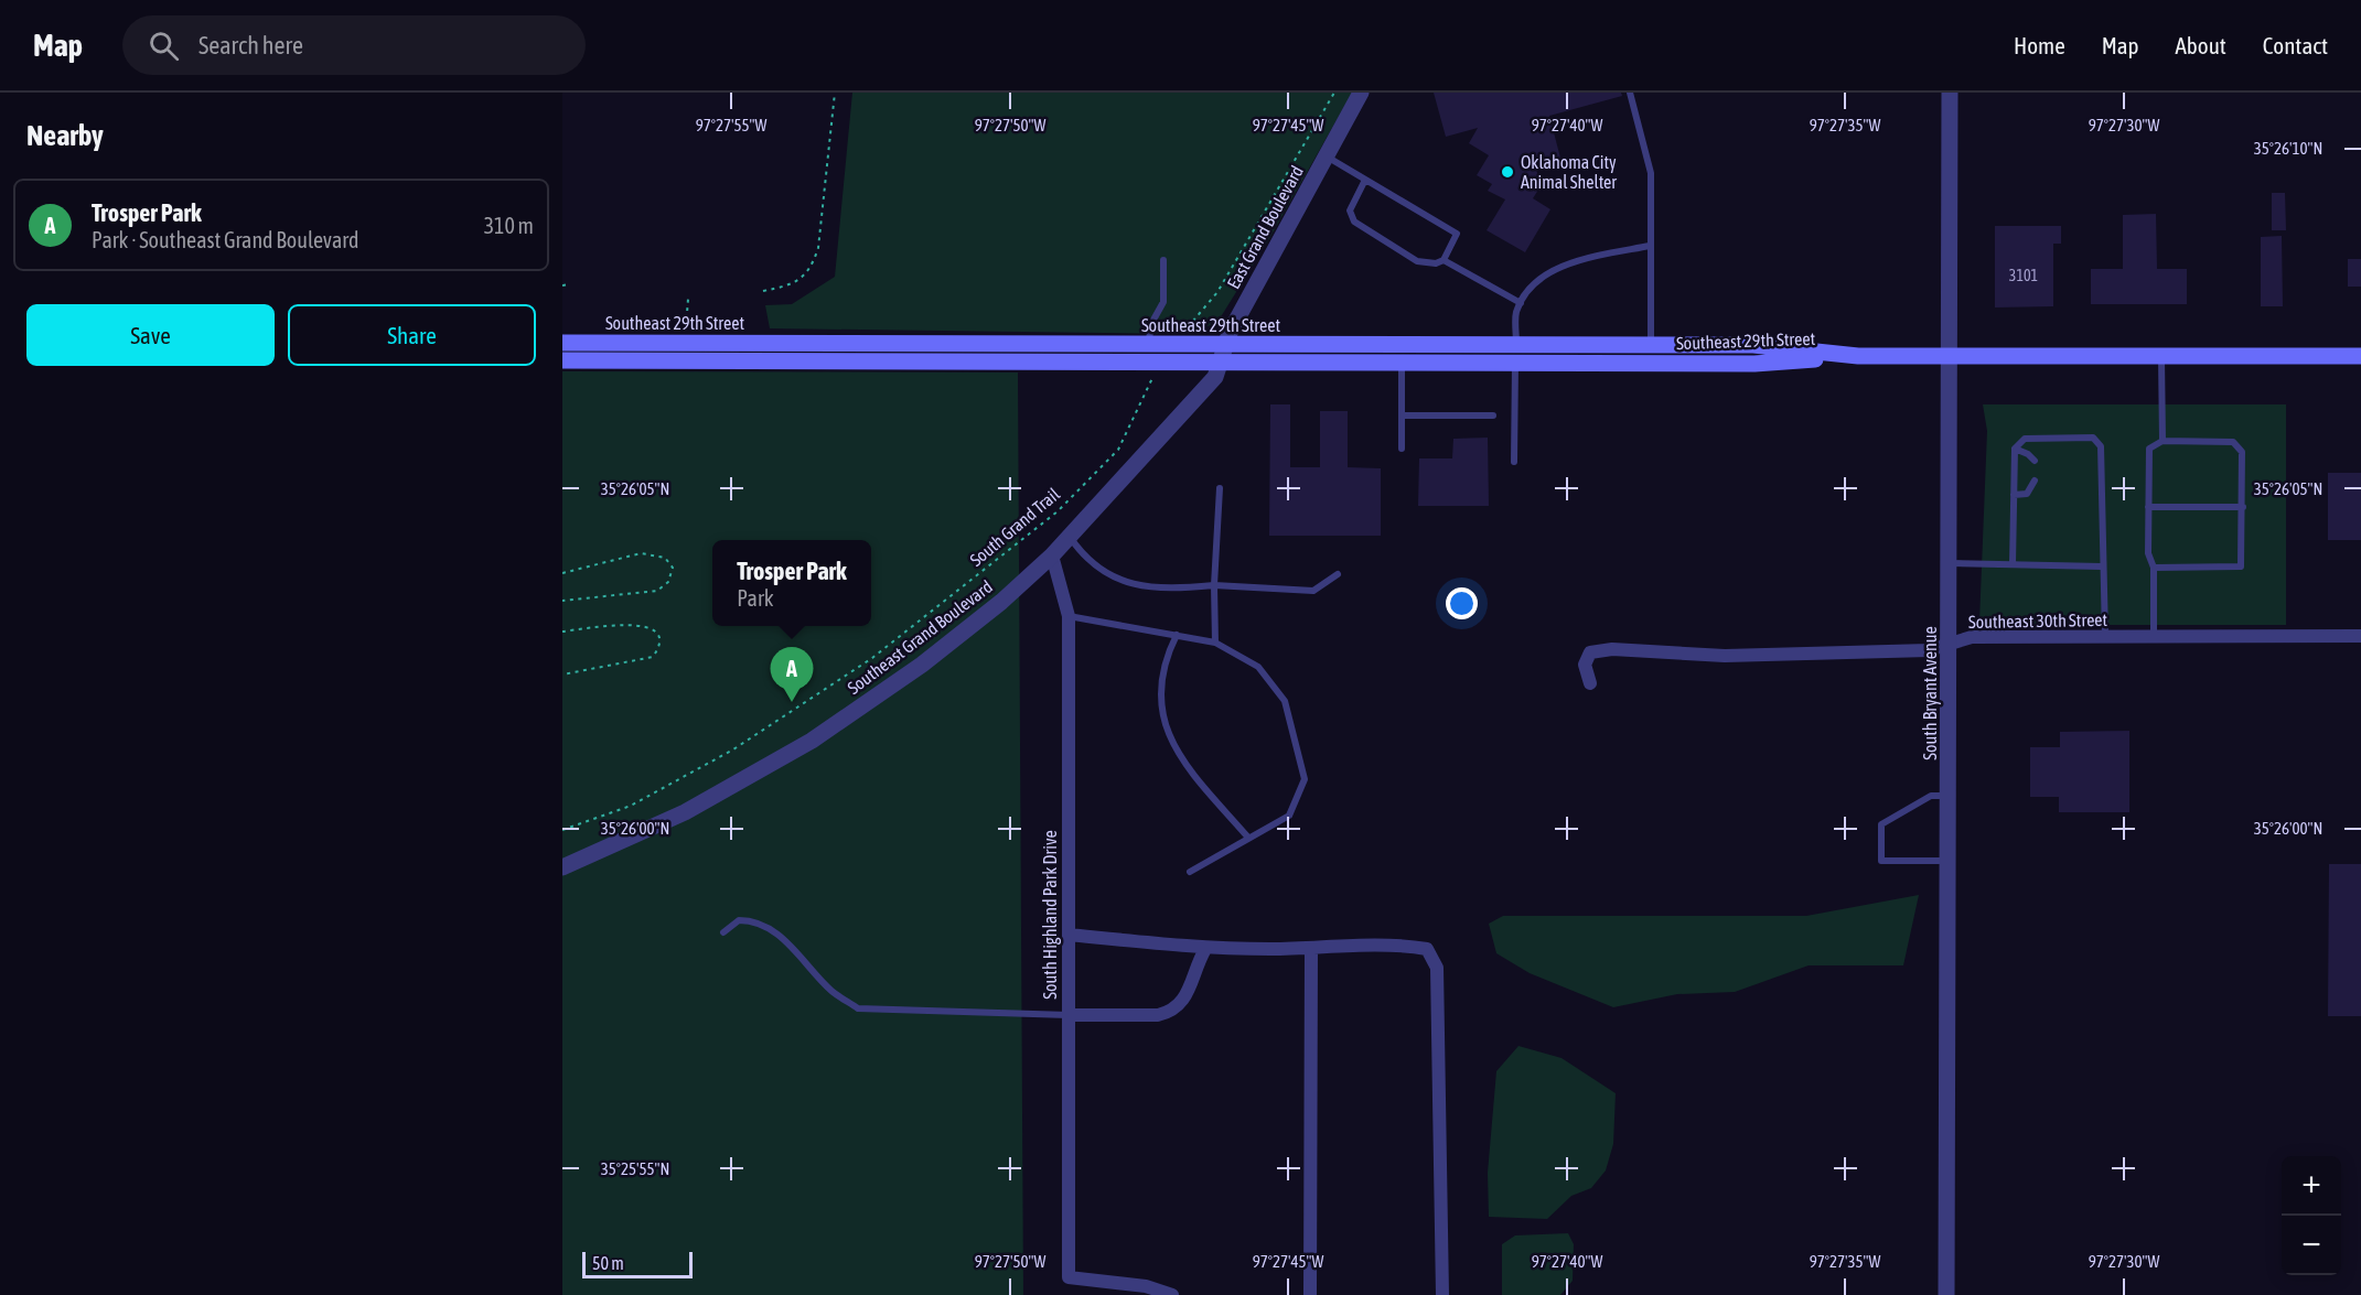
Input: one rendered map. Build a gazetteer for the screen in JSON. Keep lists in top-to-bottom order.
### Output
{
  "streets": {
    "main road": ["Southeast 29th Street"],
    "street": [
      "East Grand Boulevard",
      "Southeast 30th Street",
      "Southeast Grand Boulevard",
      "South Bryant Avenue",
      "South Highland Park Drive"
    ],
    "path": ["South Grand Trail"]
  },
  "crossings": [
    ["East Grand Boulevard", "Southeast 29th Street"],
    ["East Grand Boulevard", "Southeast Grand Boulevard"],
    ["Southeast 29th Street", "South Grand Trail"],
    ["Southeast 29th Street", "Southeast Grand Boulevard"],
    ["Southeast 29th Street", "South Bryant Avenue"],
    ["Southeast 30th Street", "South Bryant Avenue"],
    ["Southeast Grand Boulevard", "South Highland Park Drive"]
  ],
  "places": ["Oklahoma City Animal Shelter"],
  "house_numbers": ["3101"],
  "scale_bar": "50 m",
  "page": {
    "header": "Map",
    "search": "Search here",
    "nav": [
      "Home",
      "Map",
      "About",
      "Contact"
    ],
    "heading": "Nearby",
    "list": [
      {
        "mark": "A",
        "name": "Trosper Park",
        "note": "Park · Southeast Grand Boulevard",
        "value": "310 m"
      }
    ],
    "buttons": ["Save", "Share"],
    "popup": ["Trosper Park", "Park"],
    "pins": "A",
    "map_buttons": ["+", "−"],
    "scale": "50 m"
  },
  "coordinates": [
    "97°27'55\"W",
    "97°27'50\"W",
    "97°27'45\"W",
    "97°27'40\"W",
    "97°27'35\"W",
    "97°27'30\"W",
    "35°26'10\"N",
    "35°26'05\"N",
    "35°26'00\"N",
    "35°25'55\"N"
  ]
}
